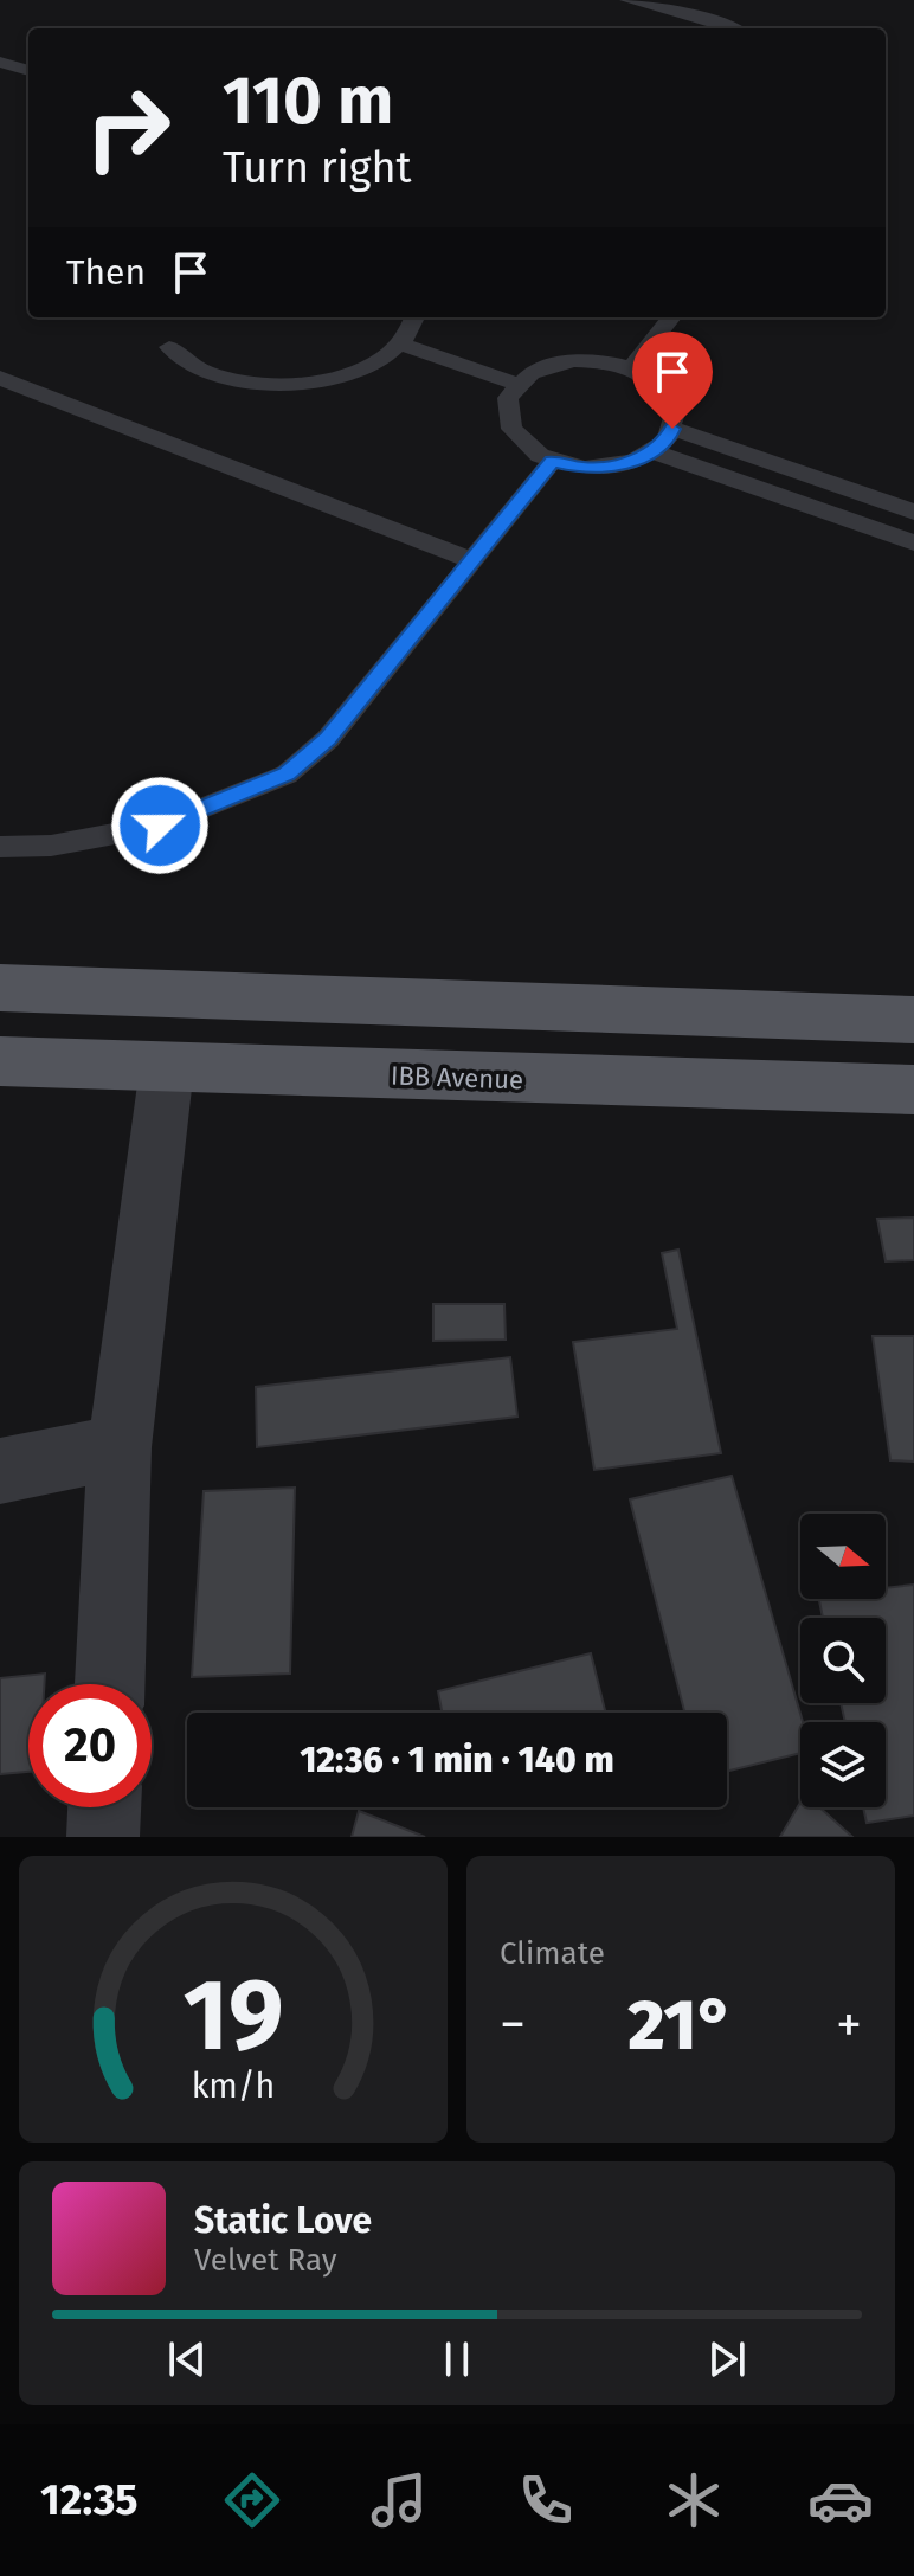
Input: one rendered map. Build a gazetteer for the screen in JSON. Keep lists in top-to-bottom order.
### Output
{
  "streets": {
    "main road": ["IBB Avenue"]
  },
  "north": "right",
  "page": {
    "turn": ["110 m", "Turn right"],
    "then": "Then",
    "limit": "20",
    "trip": "12:36 · 1 min · 140 m",
    "tile": "Climate",
    "heat": ["−", "21°", "+"],
    "song": ["Static Love", "Velvet Ray"],
    "tabs": "12:35",
    "gauge": ["19", "km/h"]
  }
}
